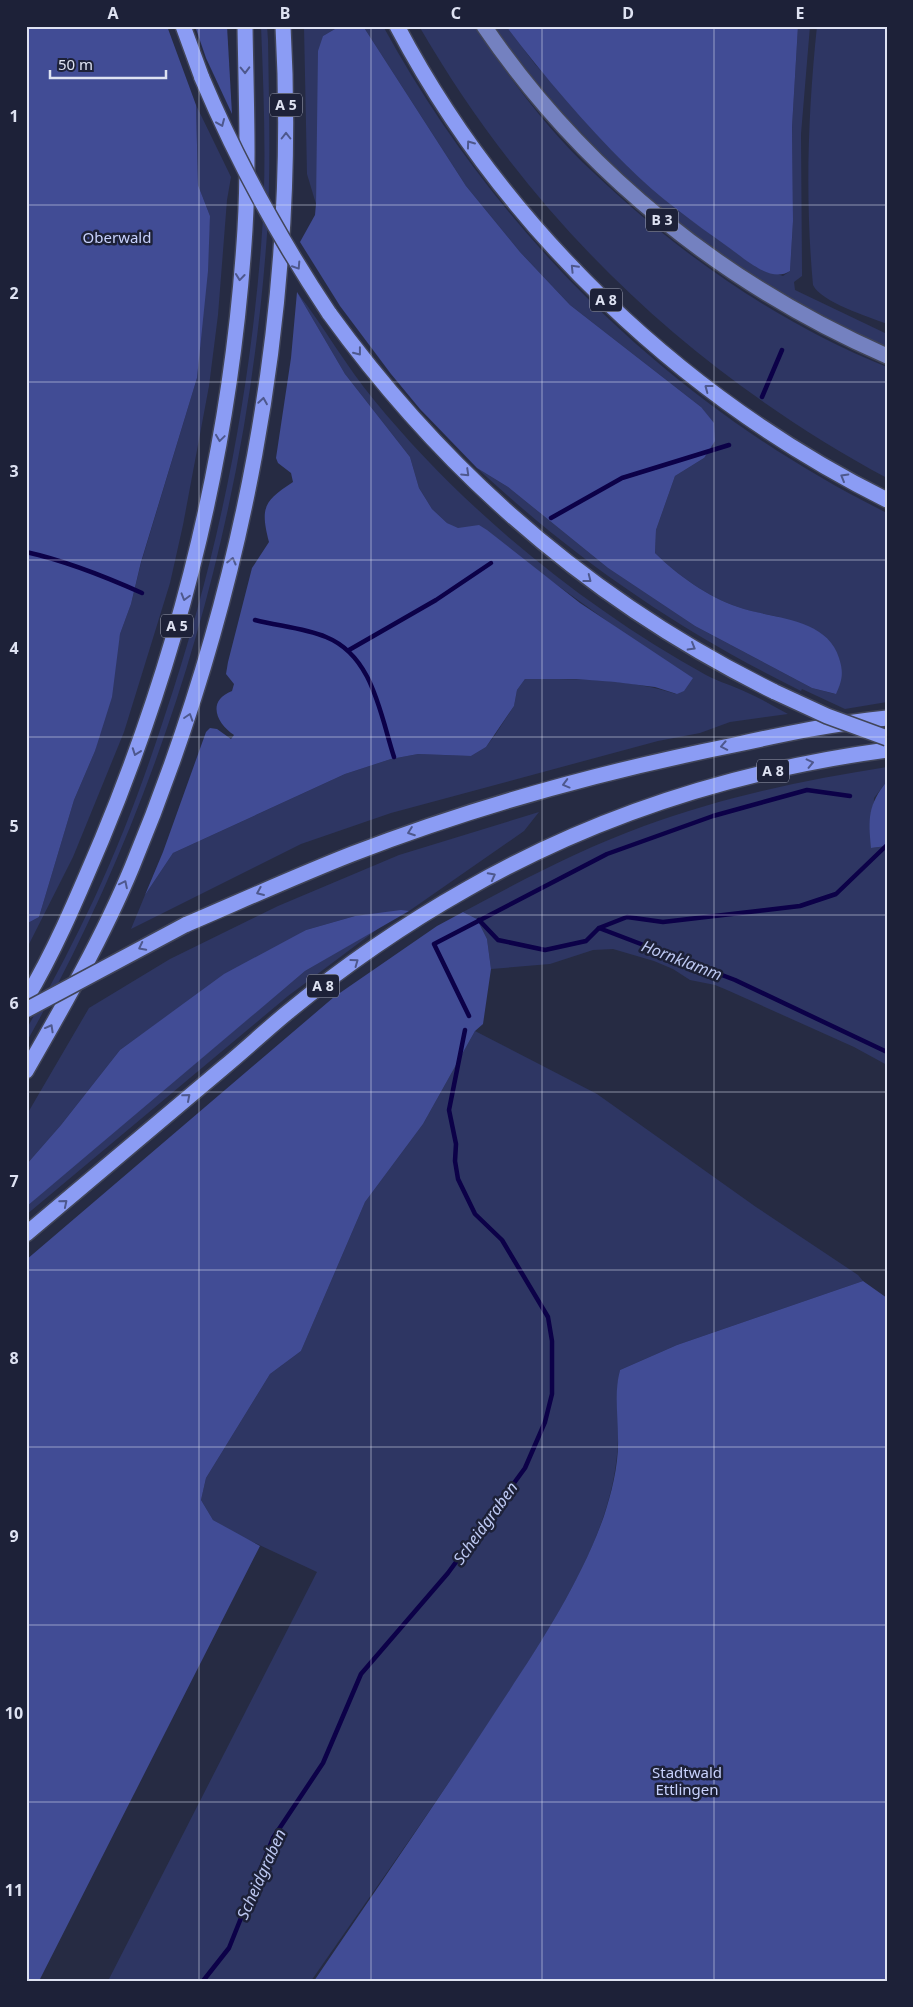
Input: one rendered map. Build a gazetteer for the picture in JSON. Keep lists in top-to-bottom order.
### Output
{
  "streets": {
    "highway": ["A 5", "A 8"],
    "main road": ["B 3"]
  },
  "water": ["Hornklamm", "Scheidgraben"],
  "parks": ["Oberwald", "Stadtwald Ettlingen"],
  "scale_bar": "50 m",
  "grid": {
    "columns": [
      "A",
      "B",
      "C",
      "D",
      "E"
    ],
    "rows": [
      "1",
      "2",
      "3",
      "4",
      "5",
      "6",
      "7",
      "8",
      "9",
      "10",
      "11"
    ]
  }
}
